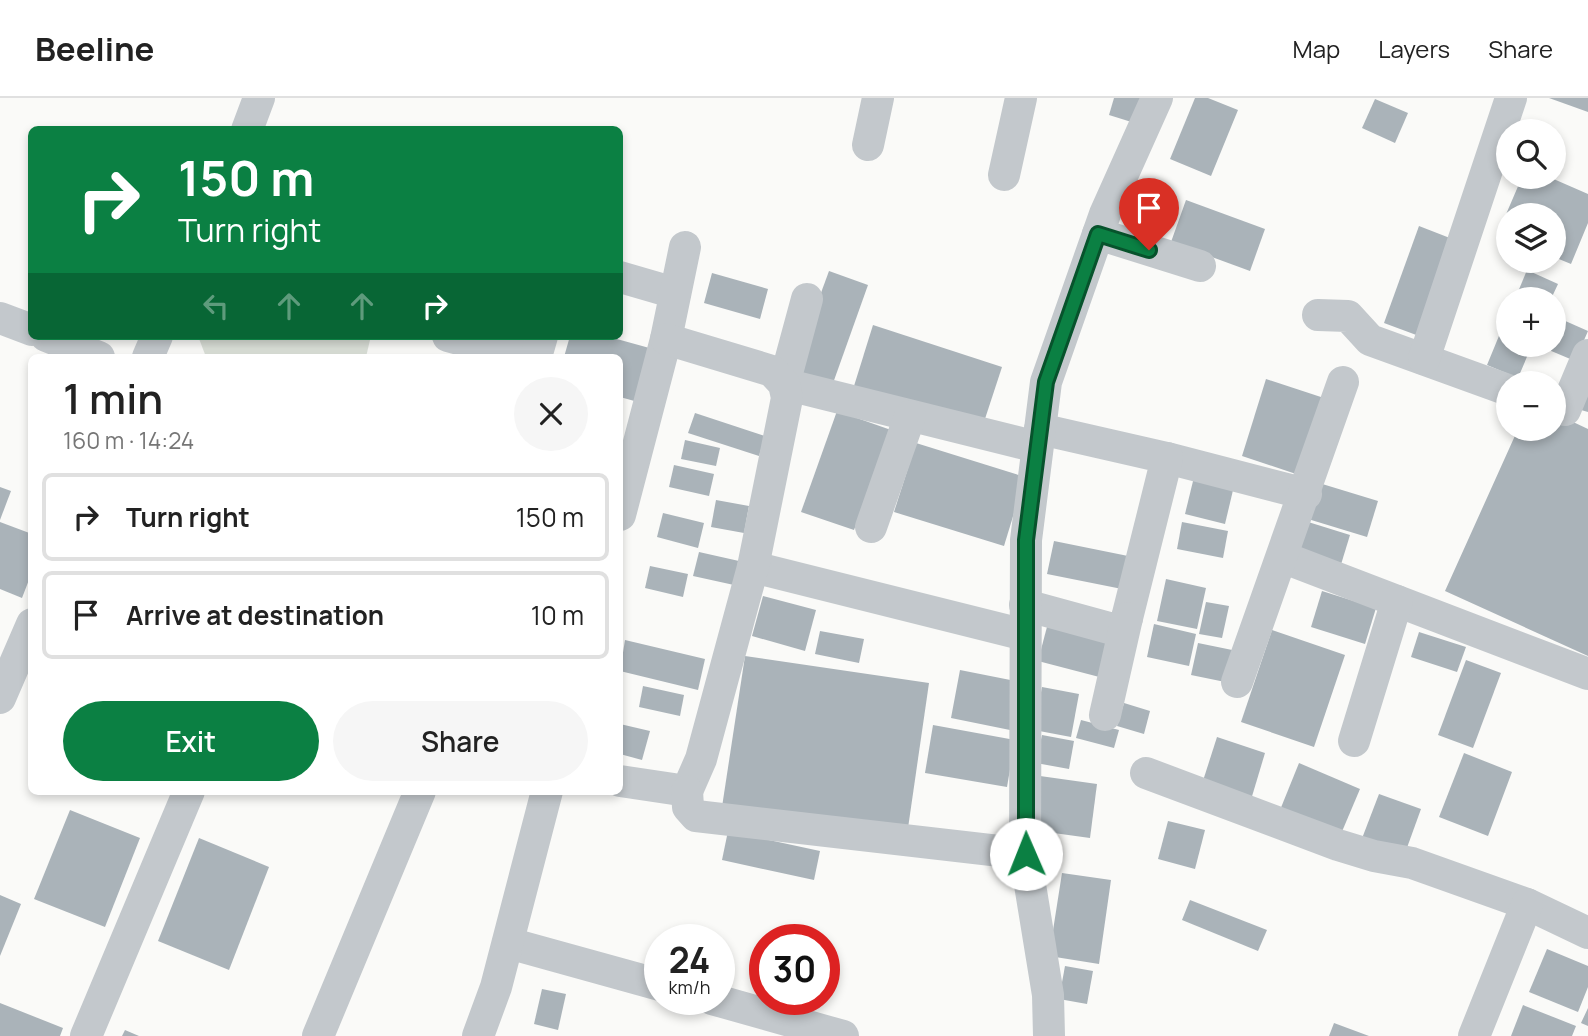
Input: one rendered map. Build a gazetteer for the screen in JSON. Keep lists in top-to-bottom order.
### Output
{
  "page": {
    "header": "Beeline",
    "nav": ["Map", "Layers", "Share"],
    "map_buttons": ["+", "−"],
    "turn": ["150 m", "Turn right"],
    "heading": ["1 min", "160 m · 14:24"],
    "list": [
      {
        "name": "Turn right",
        "value": "150 m"
      },
      {
        "name": "Arrive at destination",
        "value": "10 m"
      }
    ],
    "buttons": ["Exit", "Share"],
    "speed": "24 km/h",
    "limit": "30"
  }
}
